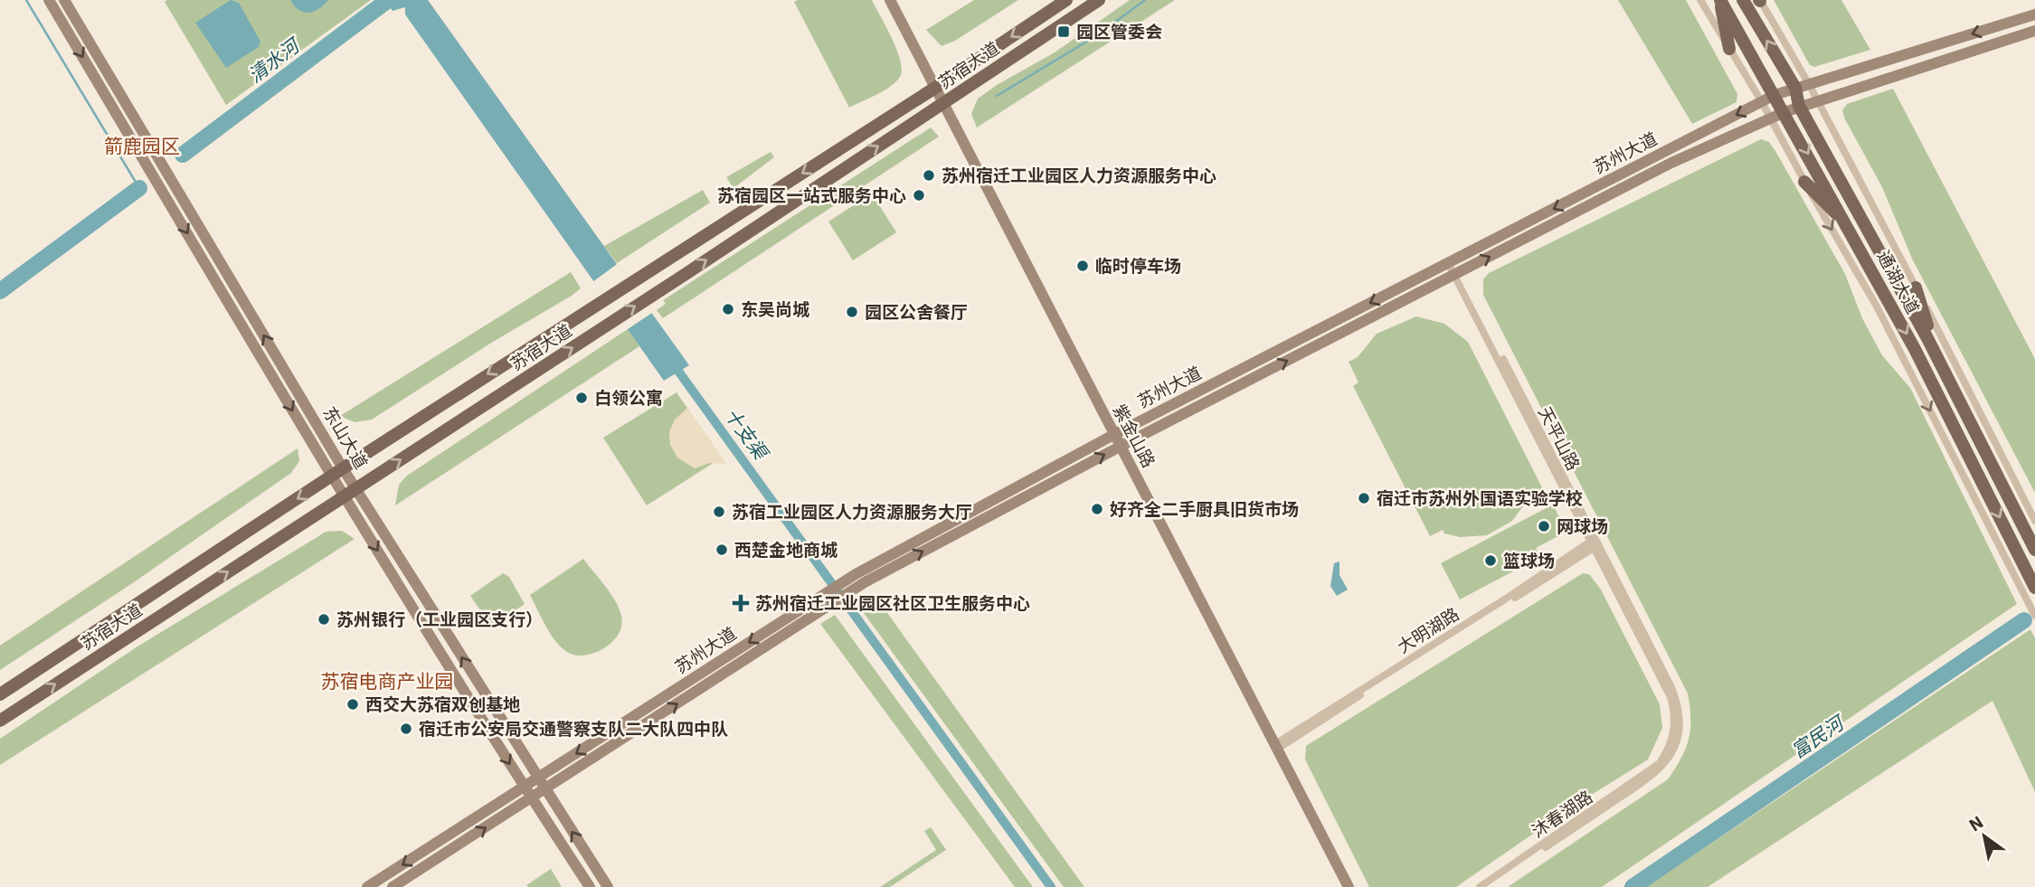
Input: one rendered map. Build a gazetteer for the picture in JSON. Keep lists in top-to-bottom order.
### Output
{
  "streets": {
    "main road": ["苏宿大道", "通湖大道"],
    "street": [
      "苏州大道",
      "紫金山路",
      "东山大道",
      "天平山路",
      "大明湖路",
      "沐春湖路"
    ]
  },
  "crossings": [
    ["苏宿大道", "紫金山路"],
    ["苏宿大道", "东山大道"],
    ["苏州大道", "通湖大道"],
    ["苏州大道", "紫金山路"],
    ["苏州大道", "东山大道"],
    ["苏州大道", "天平山路"],
    ["紫金山路", "大明湖路"],
    ["天平山路", "大明湖路"],
    ["天平山路", "沐春湖路"]
  ],
  "districts": ["箭鹿园区", "苏宿电商产业园"],
  "water": ["清水河", "十支渠", "富民河"],
  "places": {
    "transit": ["园区管委会"],
    "other": [
      "苏州宿迁工业园区人力资源服务中心",
      "苏宿园区一站式服务中心",
      "临时停车场",
      "东吴尚城",
      "园区公舍餐厅",
      "白领公寓",
      "宿迁市苏州外国语实验学校",
      "好齐全二手厨具旧货市场",
      "苏宿工业园区人力资源服务大厅",
      "网球场",
      "西楚金地商城",
      "篮球场",
      "苏州银行（工业园区支行）",
      "西交大苏宿双创基地",
      "宿迁市公安局交通警察支队二大队四中队"
    ],
    "health": ["苏州宿迁工业园区社区卫生服务中心"]
  },
  "north": "top left"
}
